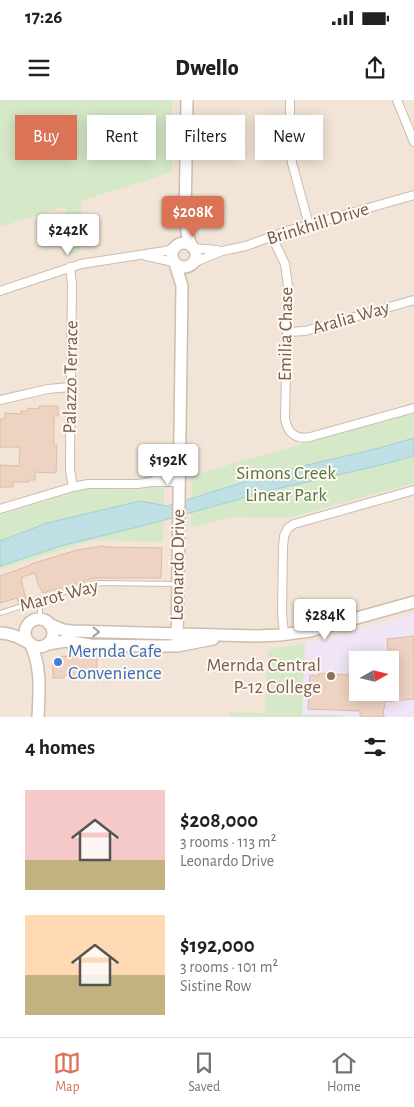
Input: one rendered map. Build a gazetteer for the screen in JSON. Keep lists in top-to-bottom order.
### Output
{
  "streets": {
    "street": [
      "Brinkhill Drive",
      "Aralia Way",
      "Emilia Chase",
      "Palazzo Terrace",
      "Leonardo Drive"
    ],
    "lane": ["Marot Way"]
  },
  "crossings": [
    ["Brinkhill Drive", "Emilia Chase"],
    ["Brinkhill Drive", "Leonardo Drive"],
    ["Aralia Way", "Emilia Chase"],
    ["Leonardo Drive", "Marot Way"]
  ],
  "parks": ["Simons Creek Linear Park"],
  "places": ["Mernda Cafe Convenience", "Mernda Central P-12 College"],
  "north": "right",
  "page": {
    "status": "17:26",
    "header": "Dwello",
    "chip": [
      "Buy",
      "Rent",
      "Filters",
      "New"
    ],
    "price": [
      "$208K",
      "$242K",
      "$192K",
      "$284K"
    ],
    "heading": "4 homes",
    "list": [
      {
        "name": "$208,000",
        "note": "3 rooms · 113 m² · Leonardo Drive"
      },
      {
        "name": "$192,000",
        "note": "3 rooms · 101 m² · Sistine Row"
      }
    ],
    "tabs": ["Map", "Saved", "Home"]
  }
}
